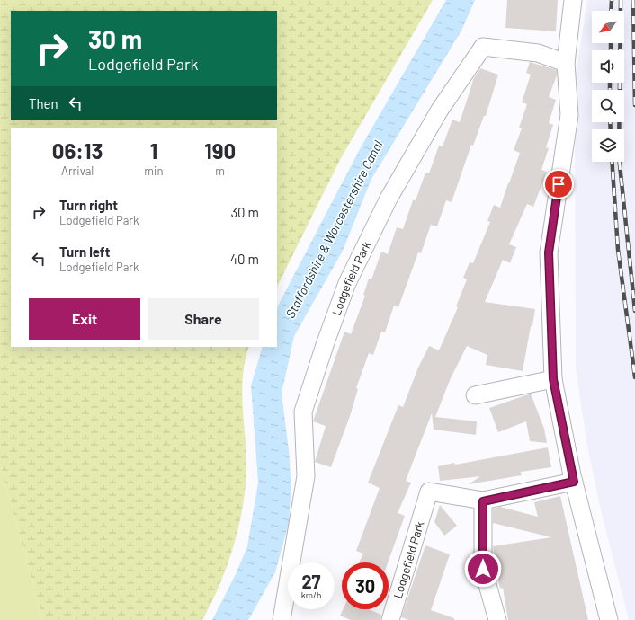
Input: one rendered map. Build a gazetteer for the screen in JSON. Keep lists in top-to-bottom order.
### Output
{
  "streets": {
    "street": ["Lodgefield Park"]
  },
  "water": ["Staffordshire & Worcestershire Canal"],
  "north": "bottom left",
  "page": {
    "turn": ["30 m", "Lodgefield Park"],
    "then": "Then",
    "eta": [
      "06:13",
      "Arrival",
      "1",
      "min",
      "190",
      "m"
    ],
    "list": [
      {
        "name": "Turn right",
        "note": "Lodgefield Park",
        "value": "30 m"
      },
      {
        "name": "Turn left",
        "note": "Lodgefield Park",
        "value": "40 m"
      }
    ],
    "buttons": ["Exit", "Share"],
    "speed": "27 km/h",
    "limit": "30"
  }
}
